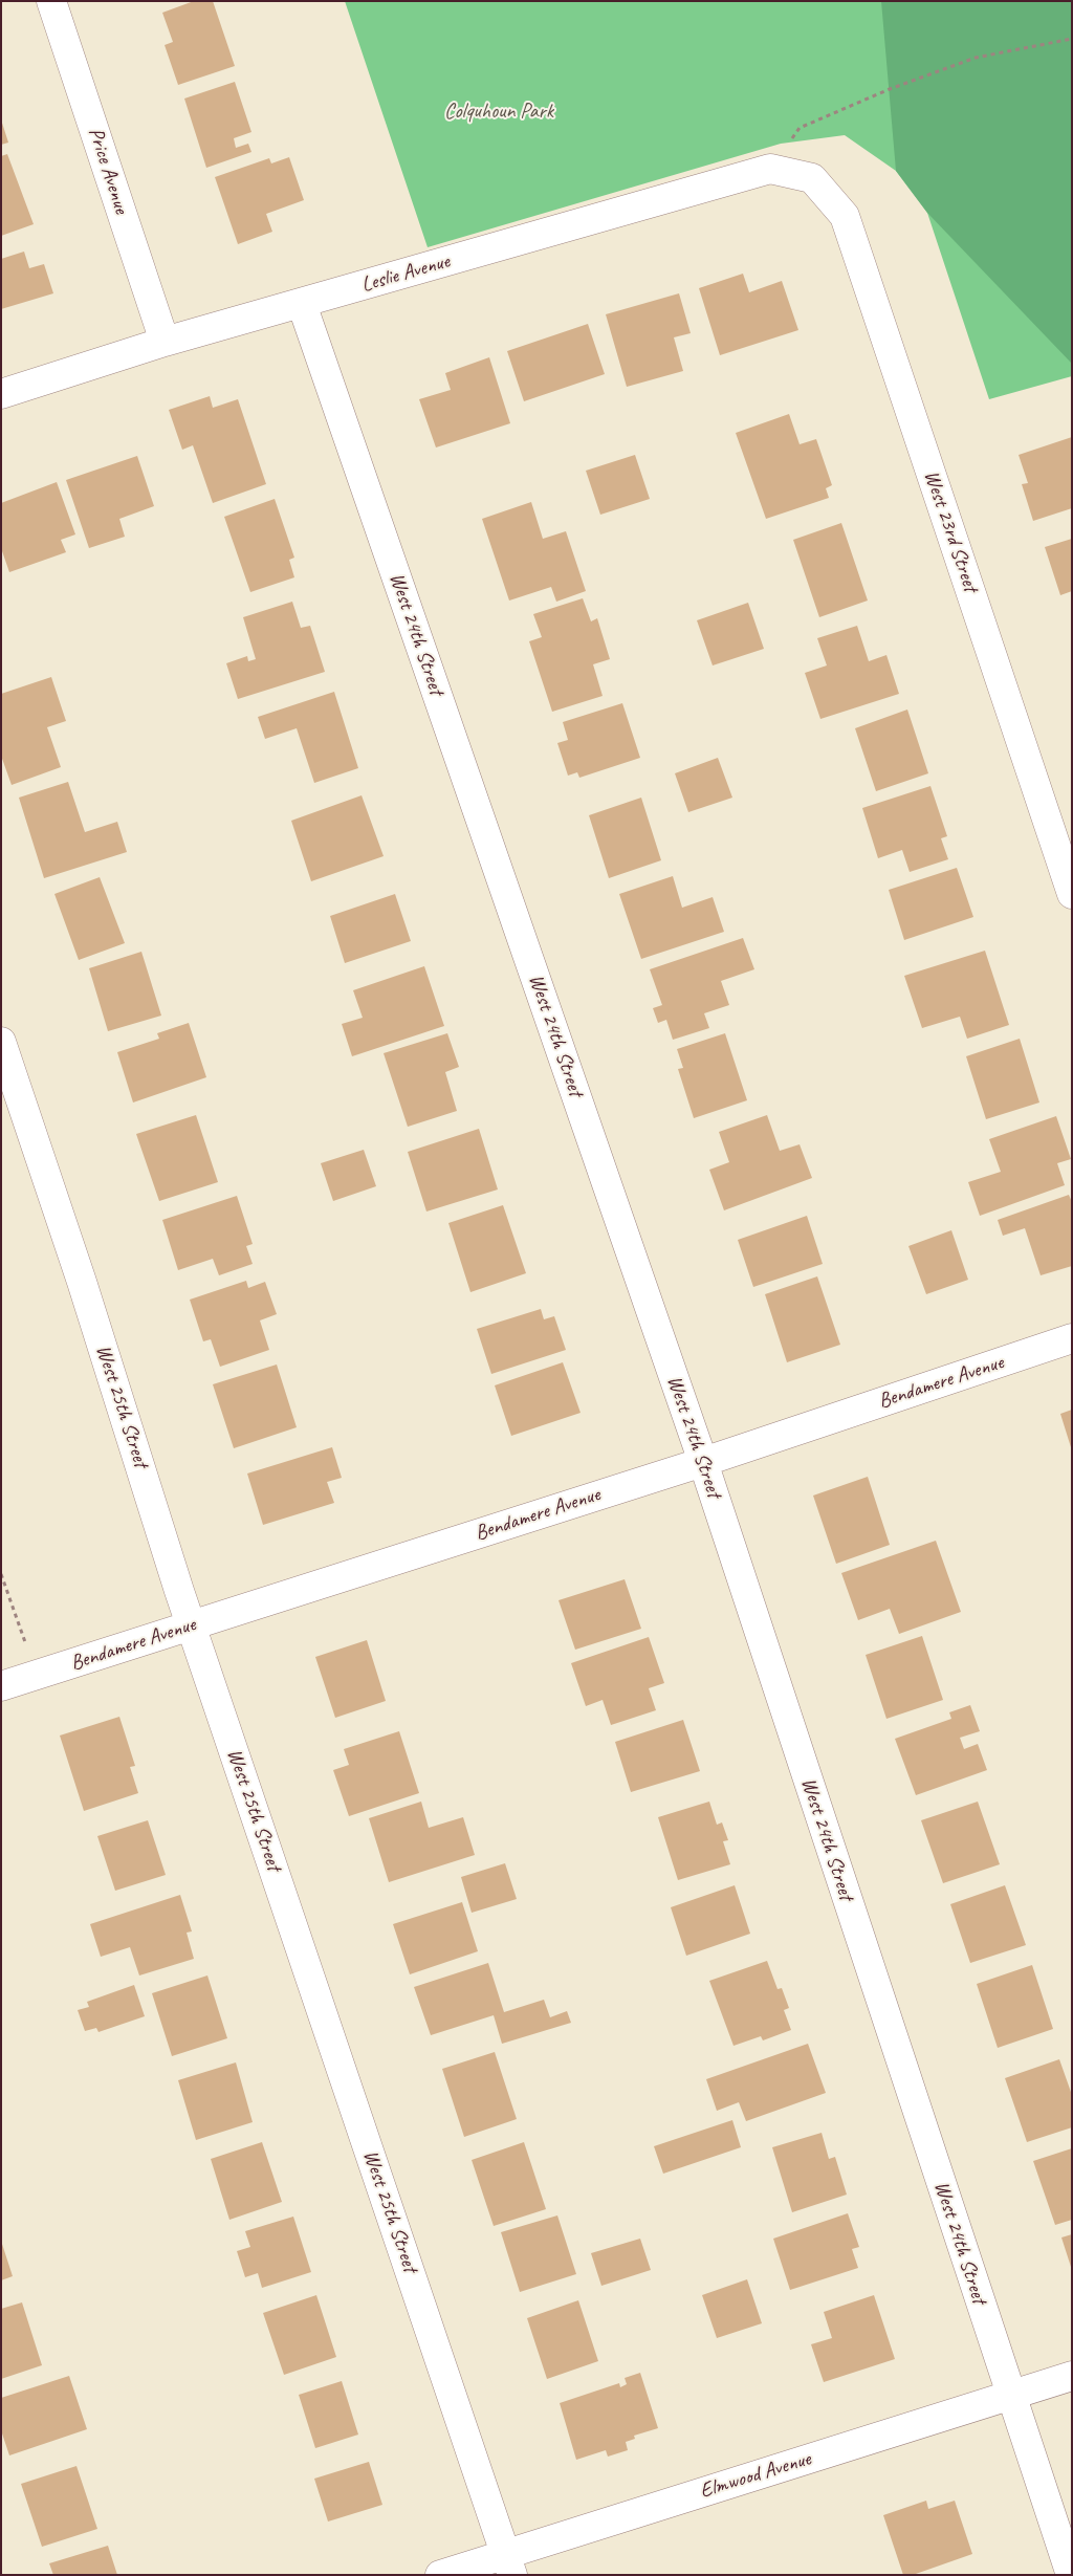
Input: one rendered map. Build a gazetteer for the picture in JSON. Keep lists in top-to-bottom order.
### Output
{
  "streets": {
    "street": [
      "Price Avenue",
      "Leslie Avenue",
      "West 23rd Street",
      "West 24th Street",
      "Bendamere Avenue",
      "West 25th Street",
      "Elmwood Avenue"
    ]
  },
  "crossings": [
    ["Price Avenue", "Leslie Avenue"],
    ["Leslie Avenue", "West 23rd Street"],
    ["Leslie Avenue", "West 24th Street"],
    ["West 24th Street", "Bendamere Avenue"],
    ["West 24th Street", "Elmwood Avenue"],
    ["Bendamere Avenue", "West 25th Street"],
    ["West 25th Street", "Elmwood Avenue"]
  ],
  "parks": ["Colquhoun Park"]
}
